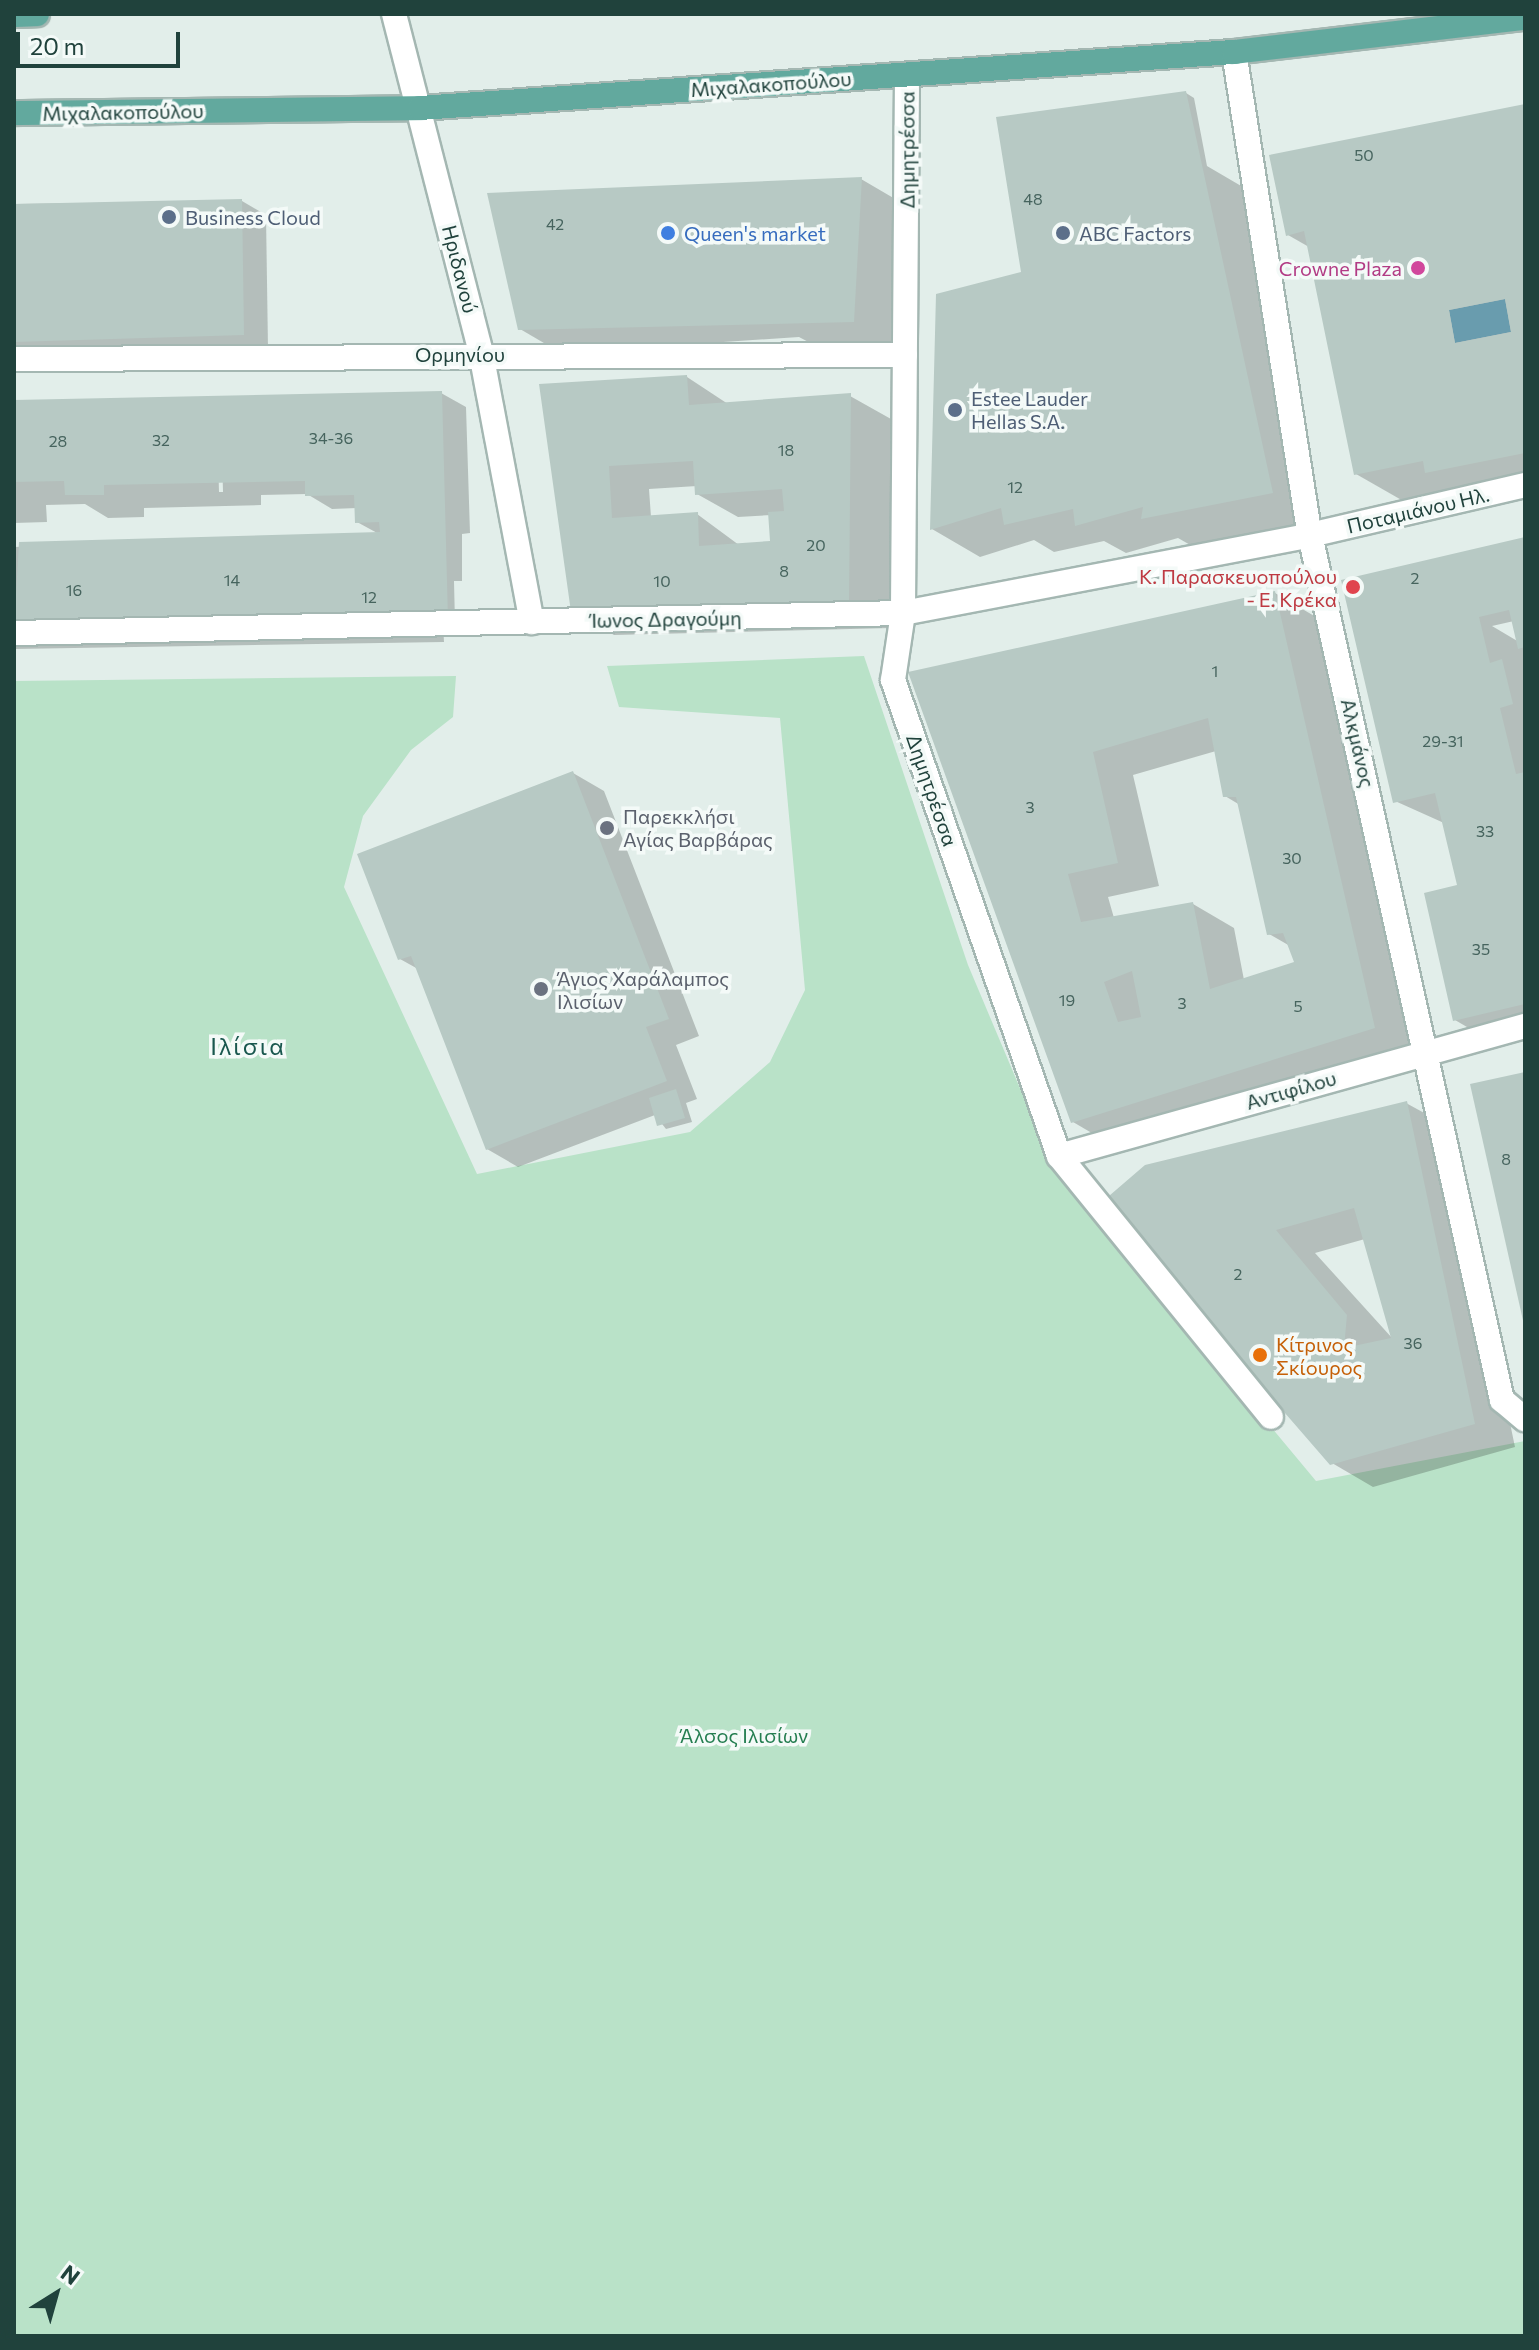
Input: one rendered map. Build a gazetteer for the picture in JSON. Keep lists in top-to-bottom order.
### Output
{
  "streets": {
    "main road": ["Μιχαλακοπούλου"],
    "street": [
      "Δημητρέσσα",
      "Ηριδανού",
      "Ορμηνίου",
      "Ποταμιάνου Ηλ.",
      "Ίωνος Δραγούμη",
      "Αλκμάνος",
      "Αντιφίλου"
    ]
  },
  "crossings": [
    ["Μιχαλακοπούλου", "Δημητρέσσα"],
    ["Μιχαλακοπούλου", "Ηριδανού"],
    ["Μιχαλακοπούλου", "Αλκμάνος"],
    ["Δημητρέσσα", "Ορμηνίου"],
    ["Δημητρέσσα", "Ίωνος Δραγούμη"],
    ["Δημητρέσσα", "Αντιφίλου"],
    ["Ηριδανού", "Ορμηνίου"],
    ["Ηριδανού", "Ίωνος Δραγούμη"],
    ["Ποταμιάνου Ηλ.", "Ίωνος Δραγούμη"],
    ["Ποταμιάνου Ηλ.", "Αλκμάνος"],
    ["Ίωνος Δραγούμη", "Αλκμάνος"],
    ["Αλκμάνος", "Αντιφίλου"]
  ],
  "districts": ["Iλίσια"],
  "parks": ["Άλσος Ιλισίων"],
  "places": [
    "Business Cloud",
    "Queen's market",
    "ABC Factors",
    "Crowne Plaza",
    "Estee Lauder Hellas S.A.",
    "Κ. Παρασκευοπούλου - Ε. Κρέκα",
    "Παρεκκλήσι Αγίας Βαρβάρας",
    "Άγιος Χαράλαμπος Ιλισίων",
    "Κίτρινος Σκίουρος"
  ],
  "house_numbers": [
    "50",
    "48",
    "42",
    "34-36",
    "32",
    "28",
    "18",
    "12",
    "20",
    "8",
    "2",
    "14",
    "10",
    "16",
    "12",
    "1",
    "29-31",
    "3",
    "33",
    "30",
    "35",
    "19",
    "3",
    "5",
    "8",
    "2",
    "36"
  ],
  "scale_bar": "20 m",
  "north": "top right"
}
